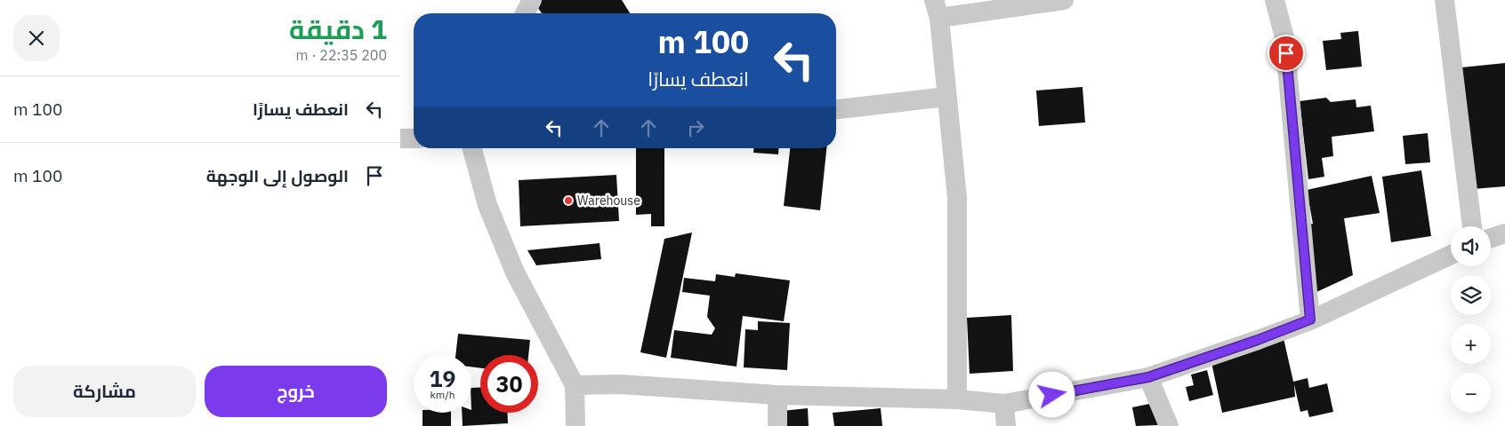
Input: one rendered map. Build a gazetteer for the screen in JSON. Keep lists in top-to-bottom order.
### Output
{
  "places": ["Warehouse"],
  "page": {
    "heading": ["1 دقيقة", "200 m · 22:35"],
    "turn": ["100 m", "انعطف يسارًا"],
    "list": [
      {
        "name": "انعطف يسارًا",
        "value": "100 m"
      },
      {
        "name": "الوصول إلى الوجهة",
        "value": "100 m"
      }
    ],
    "map_buttons": ["+", "−"],
    "speed": "19 km/h",
    "limit": "30",
    "buttons": ["خروج", "مشاركة"]
  }
}
